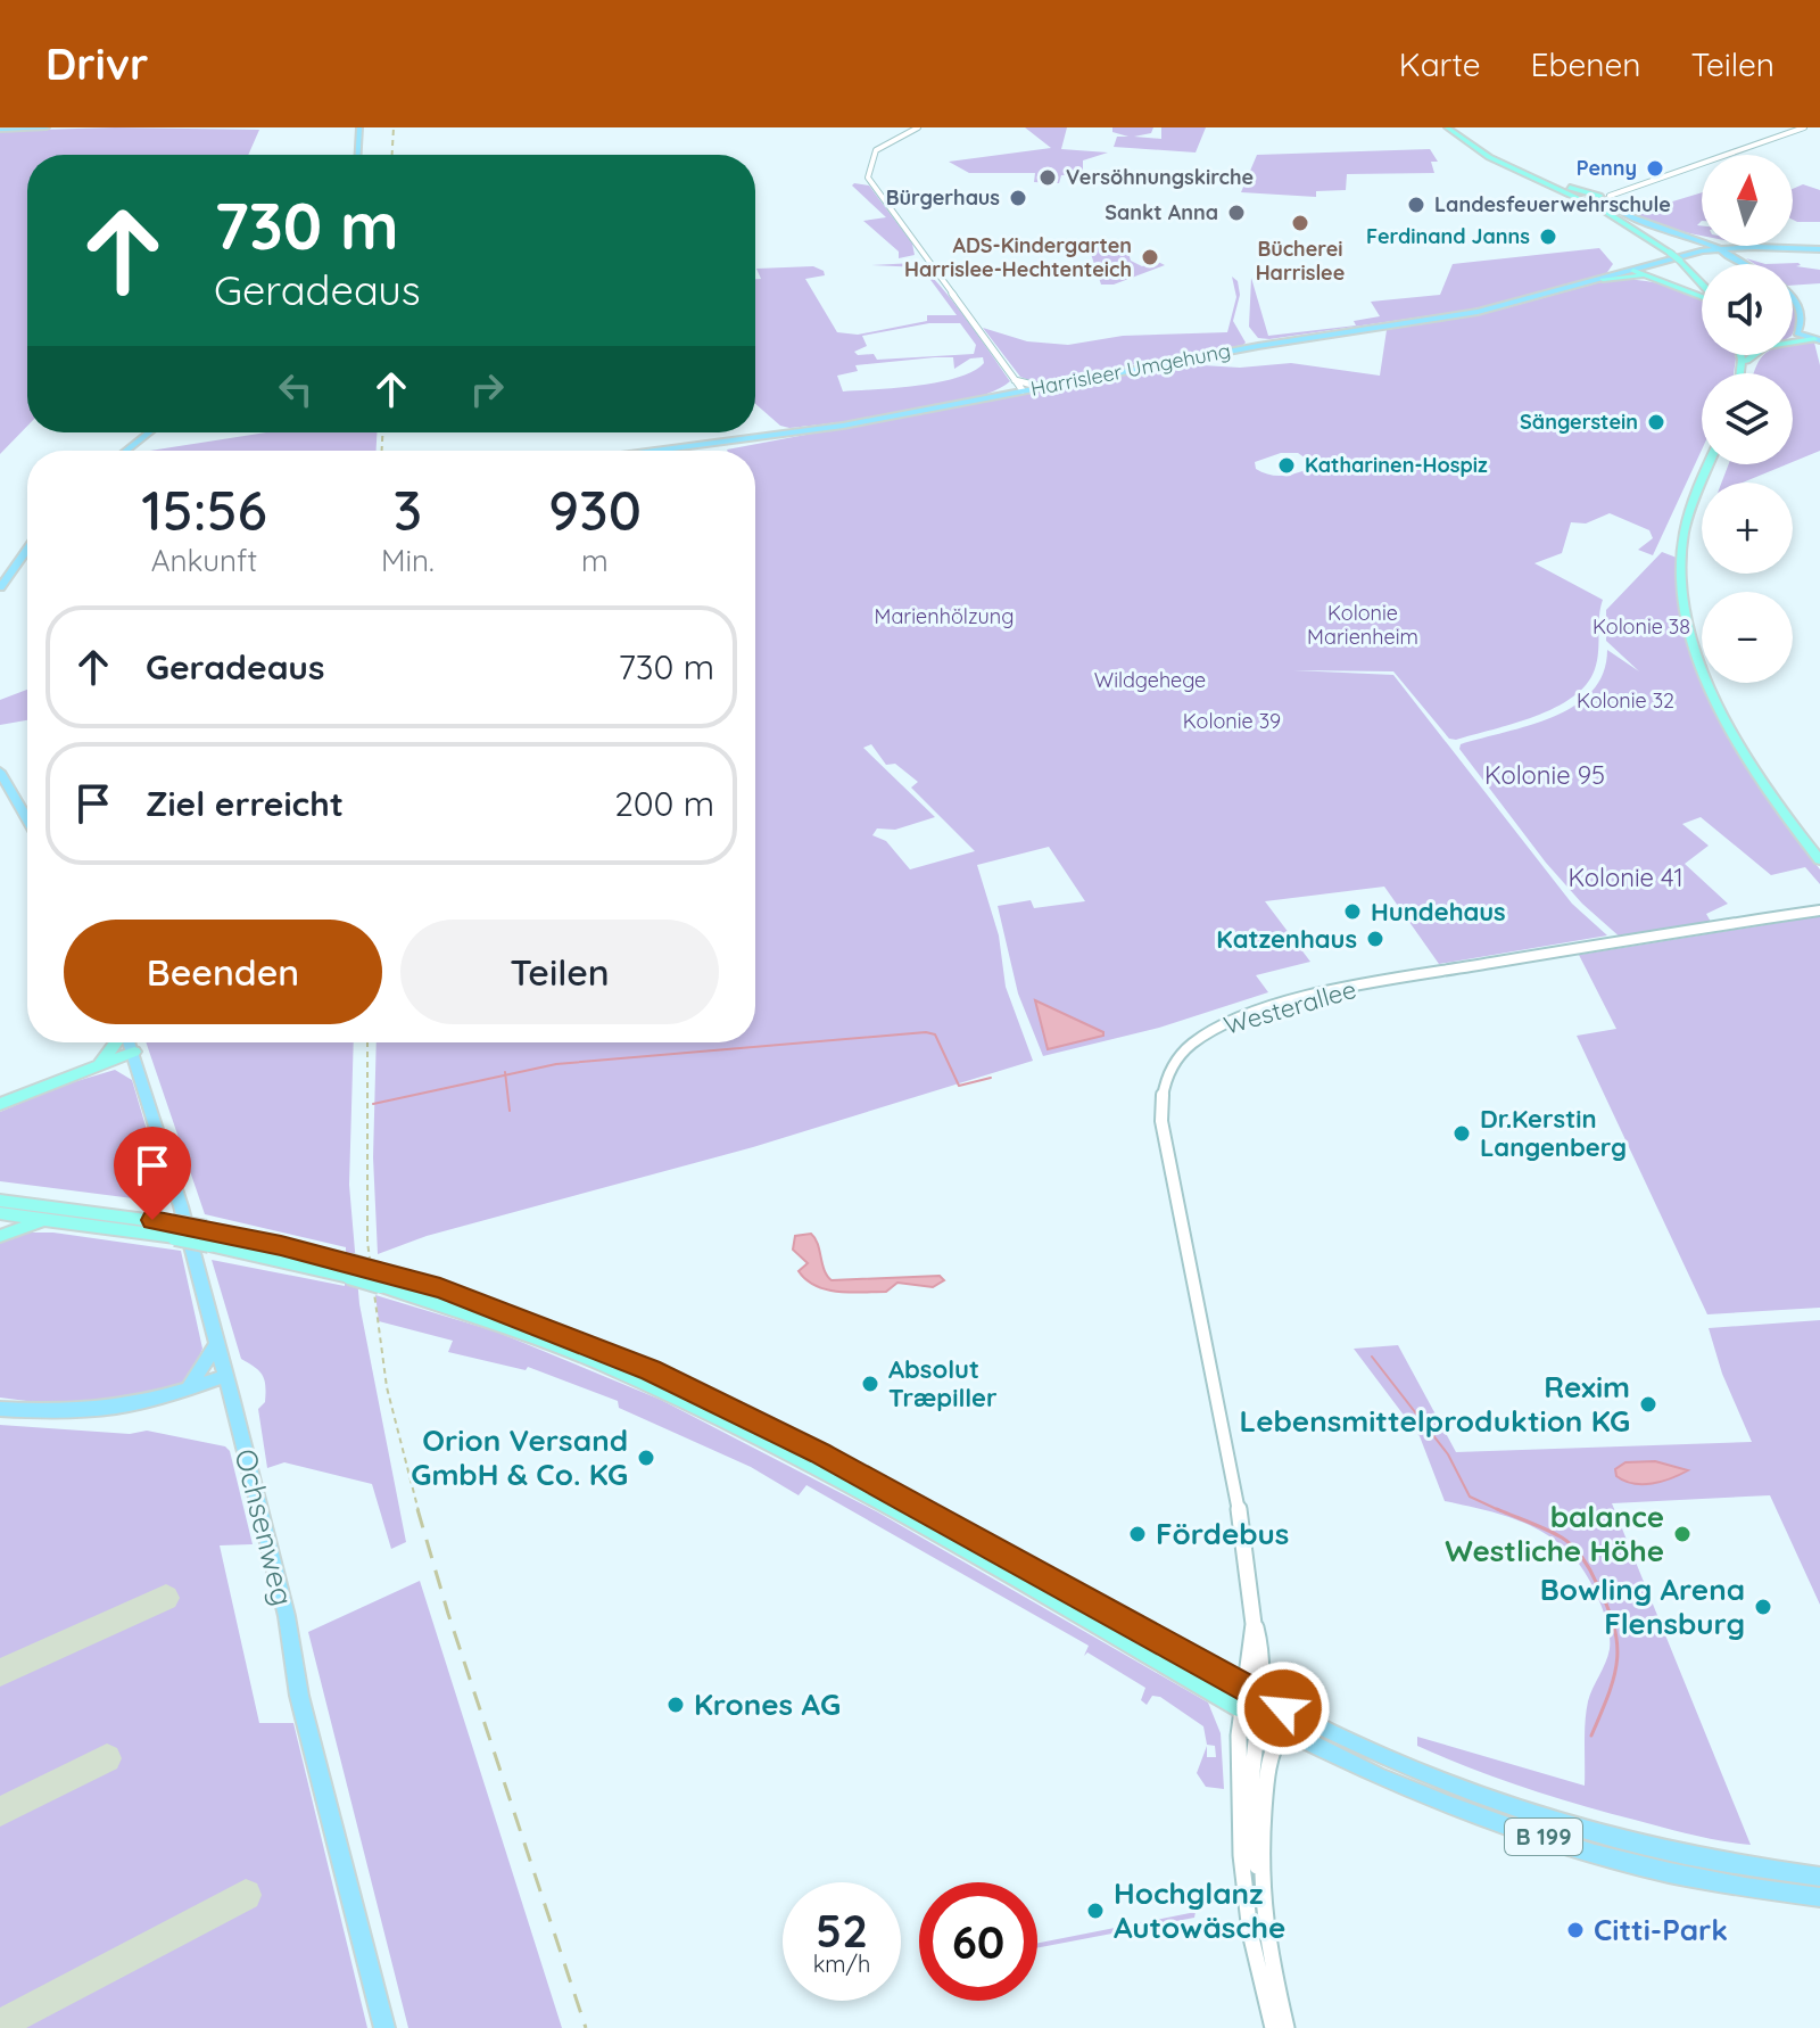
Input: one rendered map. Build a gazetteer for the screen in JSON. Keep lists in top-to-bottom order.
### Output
{
  "streets": {
    "highway": ["B 199"],
    "main road": ["Harrisleer Umgehung", "Ochsenweg"],
    "street": ["Westerallee"]
  },
  "crossings": [
    ["Westerallee", "B 199"]
  ],
  "parks": [
    "Kolonie Marienheim",
    "Marienhölzung",
    "Kolonie 38",
    "Wildgehege",
    "Kolonie 32",
    "Kolonie 39",
    "Kolonie 95",
    "Kolonie 41"
  ],
  "places": [
    "Penny",
    "Versöhnungskirche",
    "Bürgerhaus",
    "Landesfeuerwehrschule",
    "Sankt Anna",
    "Bücherei Harrislee",
    "Ferdinand Janns",
    "ADS-Kindergarten Harrislee-Hechtenteich",
    "Sängerstein",
    "Katharinen-Hospiz",
    "Hundehaus",
    "Katzenhaus",
    "Dr.Kerstin Langenberg",
    "Absolut Træpiller",
    "Rexim Lebensmittelproduktion KG",
    "Orion Versand GmbH & Co. KG",
    "Fördebus",
    "balance Westliche Höhe",
    "Bowling Arena Flensburg",
    "Krones AG",
    "Hochglanz Autowäsche",
    "Citti-Park"
  ],
  "north": "top",
  "page": {
    "header": "Drivr",
    "nav": ["Karte", "Ebenen", "Teilen"],
    "map_buttons": ["+", "−"],
    "turn": ["730 m", "Geradeaus"],
    "eta": [
      "15:56",
      "Ankunft",
      "3",
      "Min.",
      "930",
      "m"
    ],
    "list": [
      {
        "name": "Geradeaus",
        "value": "730 m"
      },
      {
        "name": "Ziel erreicht",
        "value": "200 m"
      }
    ],
    "buttons": ["Beenden", "Teilen"],
    "speed": "52 km/h",
    "limit": "60"
  }
}
